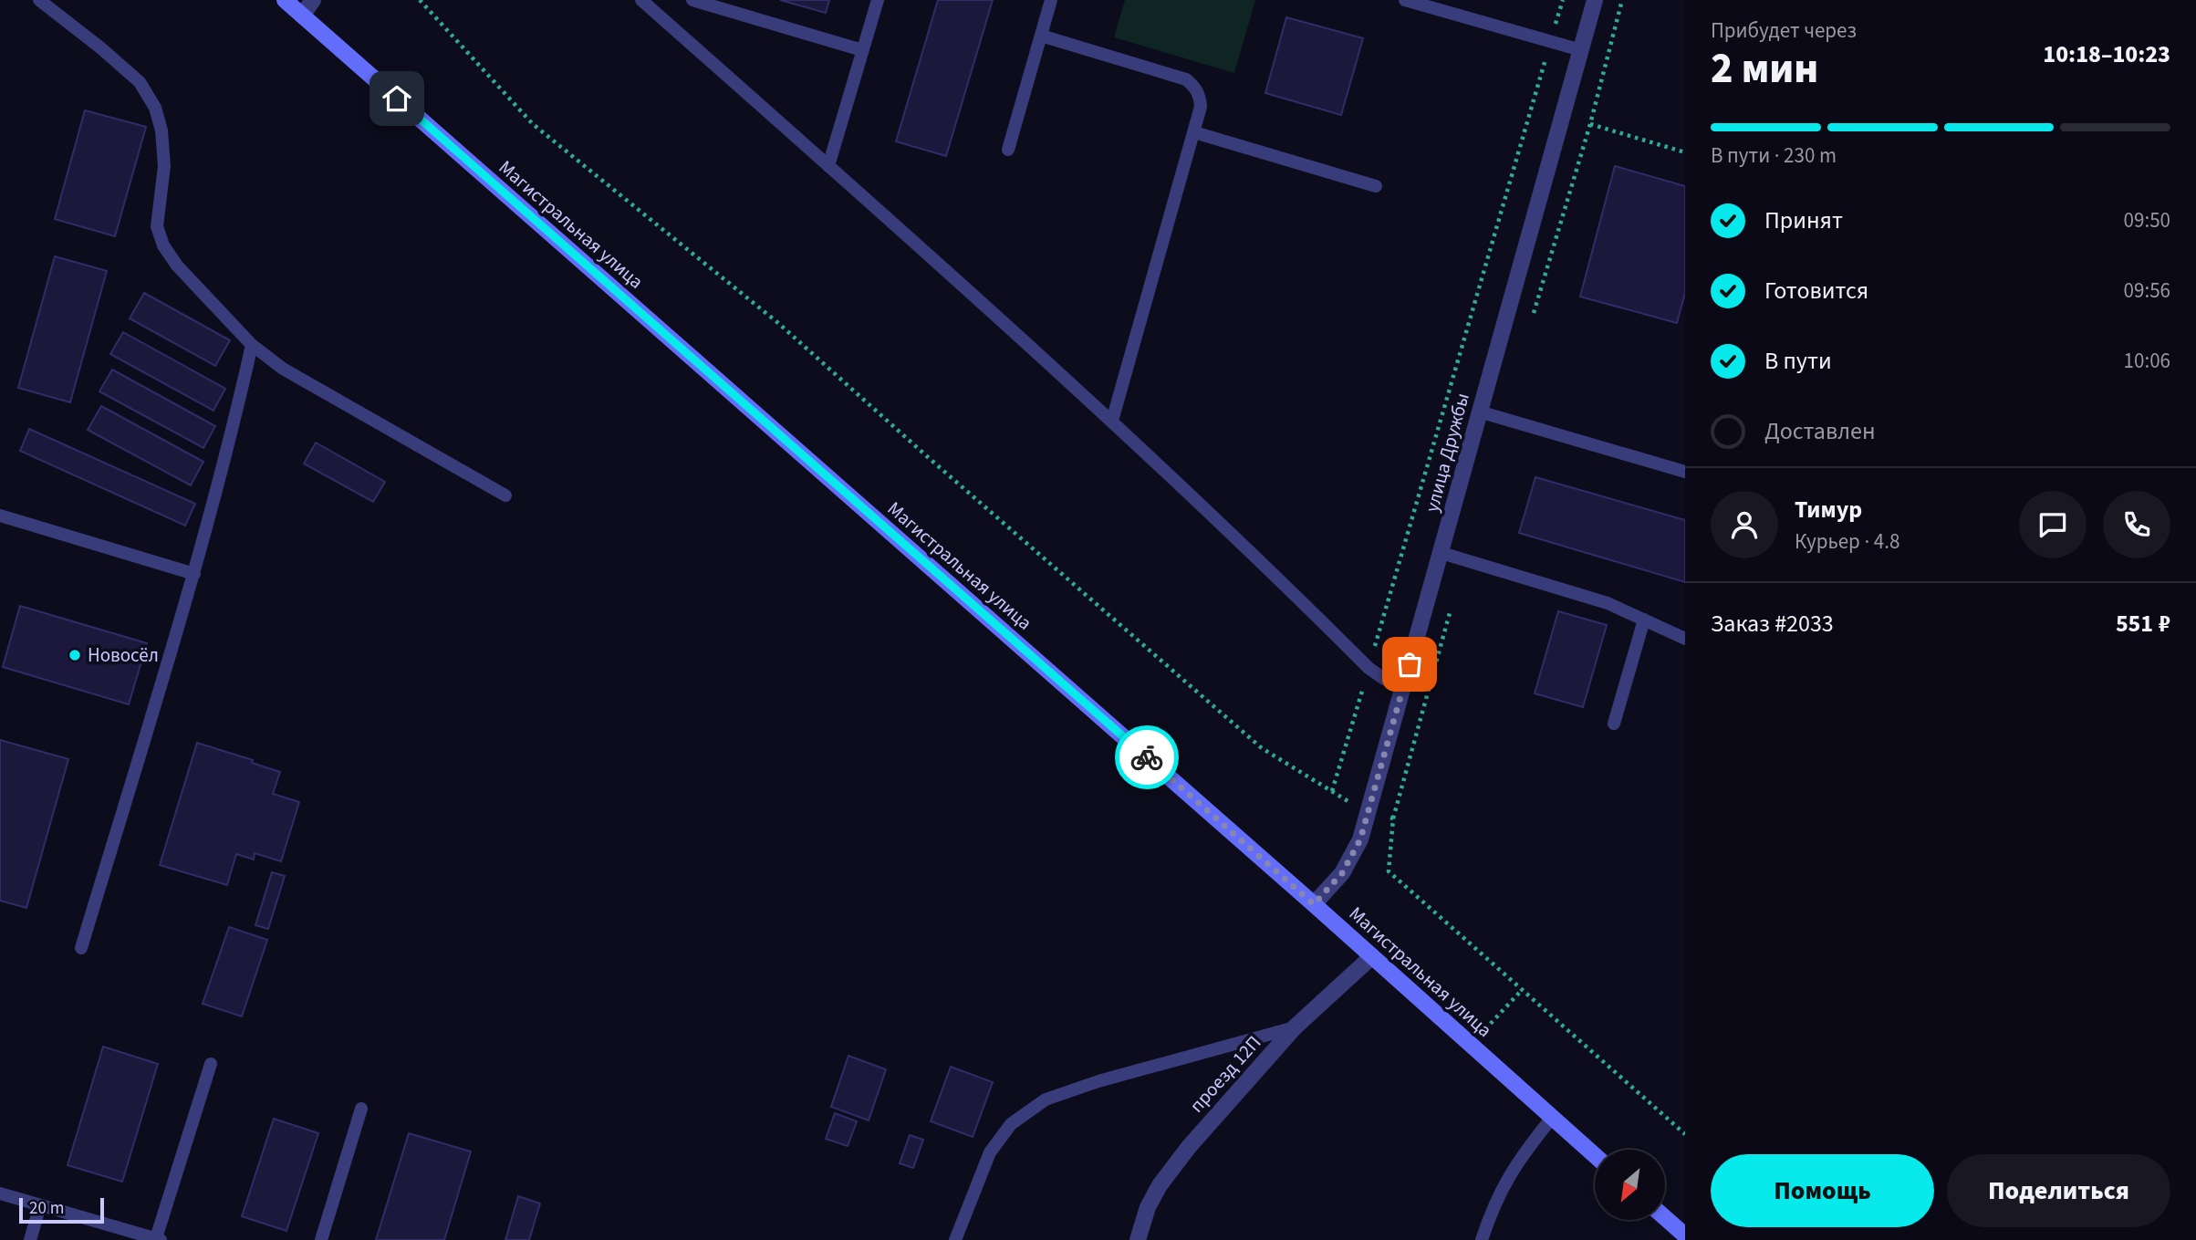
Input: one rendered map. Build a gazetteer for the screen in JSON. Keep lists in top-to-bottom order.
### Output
{
  "streets": {
    "main road": ["Магистральная улица"],
    "street": ["улица Дружбы", "проезд 12П"]
  },
  "crossings": [
    ["Магистральная улица", "улица Дружбы"],
    ["Магистральная улица", "проезд 12П"]
  ],
  "places": ["Новосёл"],
  "scale_bar": "20 m",
  "north": "bottom left",
  "page": {
    "heading": ["2 мин", "Прибудет через", "10:18–10:23"],
    "panel": [
      "Тимур",
      "Курьер · 4.8",
      "Заказ #2033",
      "551 ₽"
    ],
    "bar": "В пути · 230 m",
    "list": [
      ["Принят", "09:50"],
      ["Готовится", "09:56"],
      ["В пути", "10:06"],
      "Доставлен"
    ],
    "buttons": ["Помощь", "Поделиться"],
    "scale": "20 m"
  }
}
